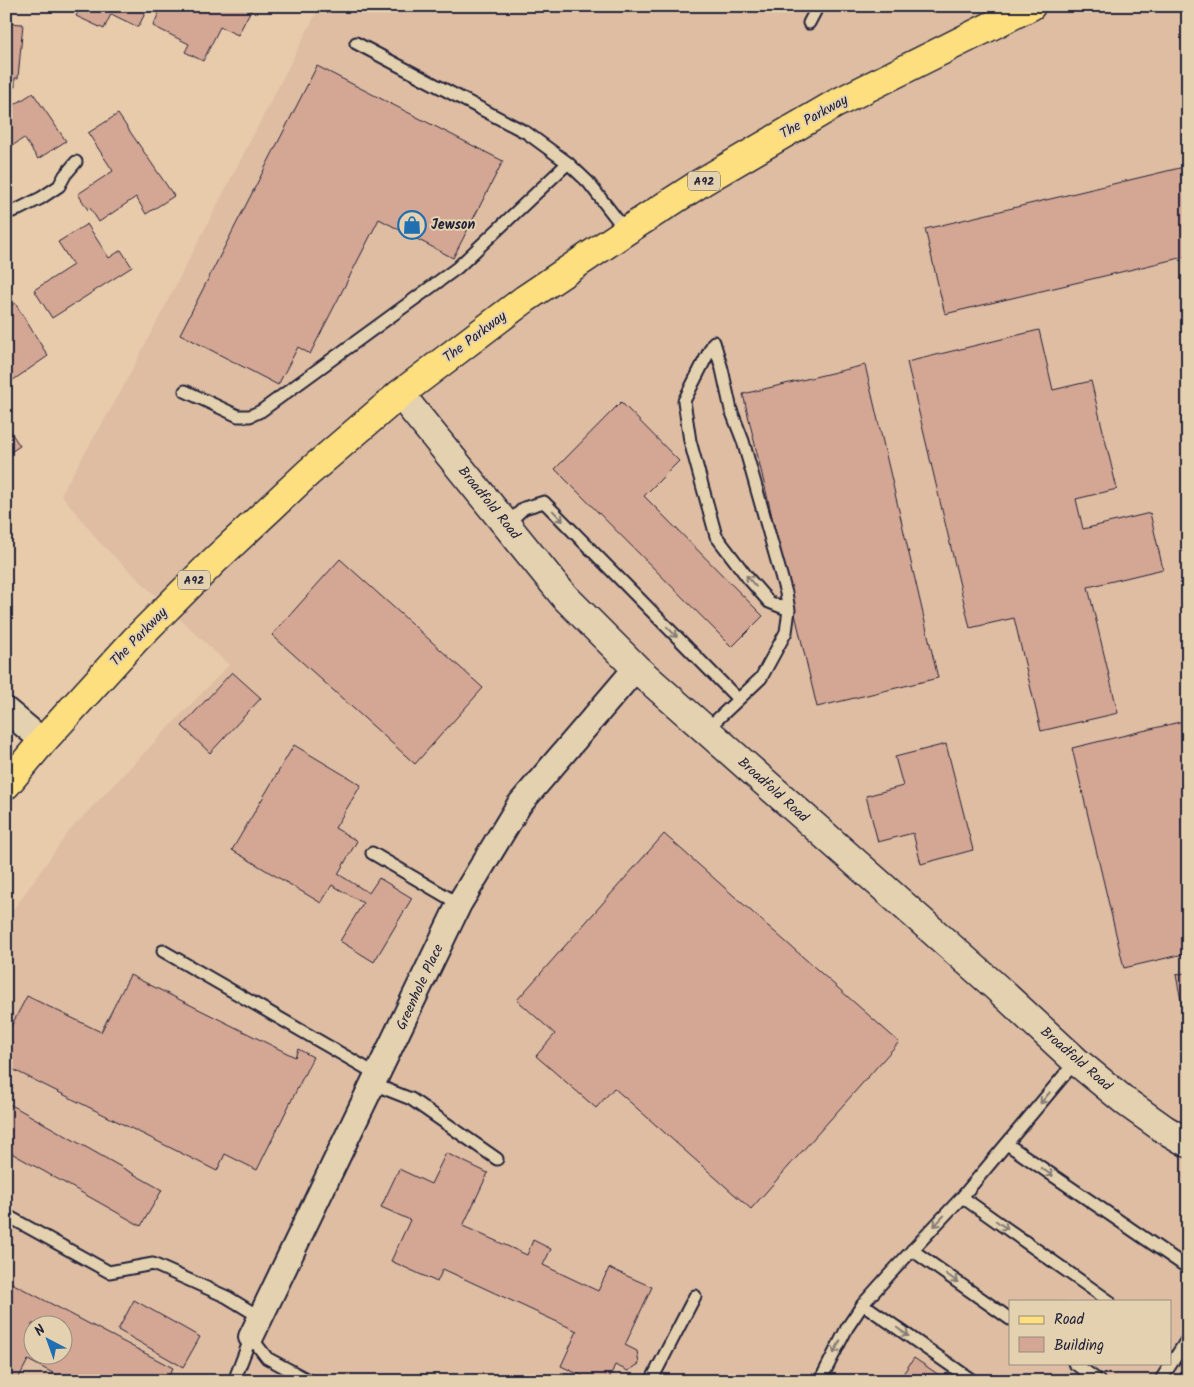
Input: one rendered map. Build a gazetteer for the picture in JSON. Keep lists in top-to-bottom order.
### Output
{
  "streets": {
    "main road": ["The Parkway", "A92"],
    "street": ["Broadfold Road", "Greenhole Place"]
  },
  "crossings": [
    ["The Parkway", "Broadfold Road"],
    ["Broadfold Road", "Greenhole Place"]
  ],
  "places": {
    "shop": ["Jewson"]
  },
  "legend": ["Road", "Building"],
  "north": "top left"
}
